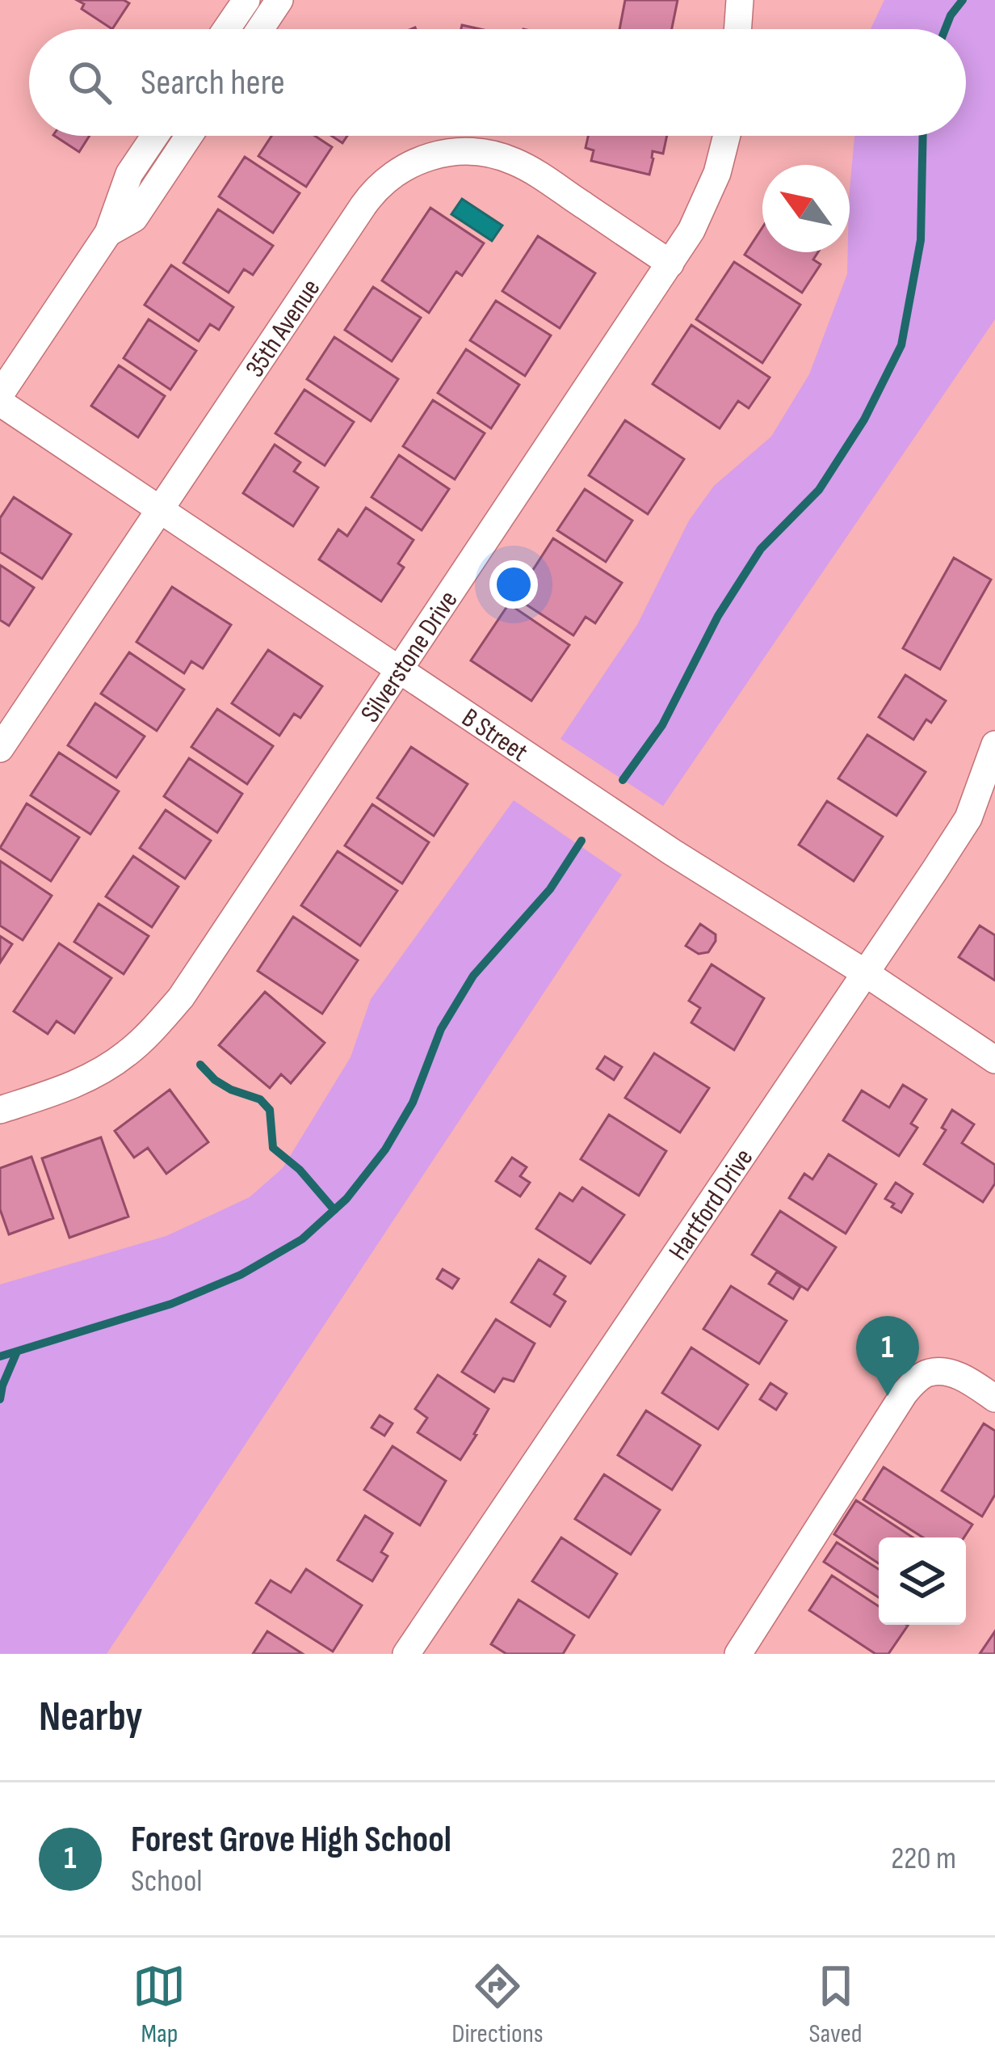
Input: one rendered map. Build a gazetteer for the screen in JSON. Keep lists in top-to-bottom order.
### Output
{
  "streets": {
    "street": [
      "35th Avenue",
      "Silverstone Drive",
      "B Street",
      "Hartford Drive"
    ]
  },
  "crossings": [
    ["35th Avenue", "Silverstone Drive"],
    ["35th Avenue", "B Street"],
    ["Silverstone Drive", "B Street"],
    ["B Street", "Hartford Drive"]
  ],
  "north": "top left",
  "page": {
    "search": "Search here",
    "pins": "1",
    "heading": "Nearby",
    "list": [
      {
        "mark": "1",
        "name": "Forest Grove High School",
        "note": "School",
        "value": "220 m"
      }
    ],
    "nav": ["Map", "Directions", "Saved"]
  }
}
